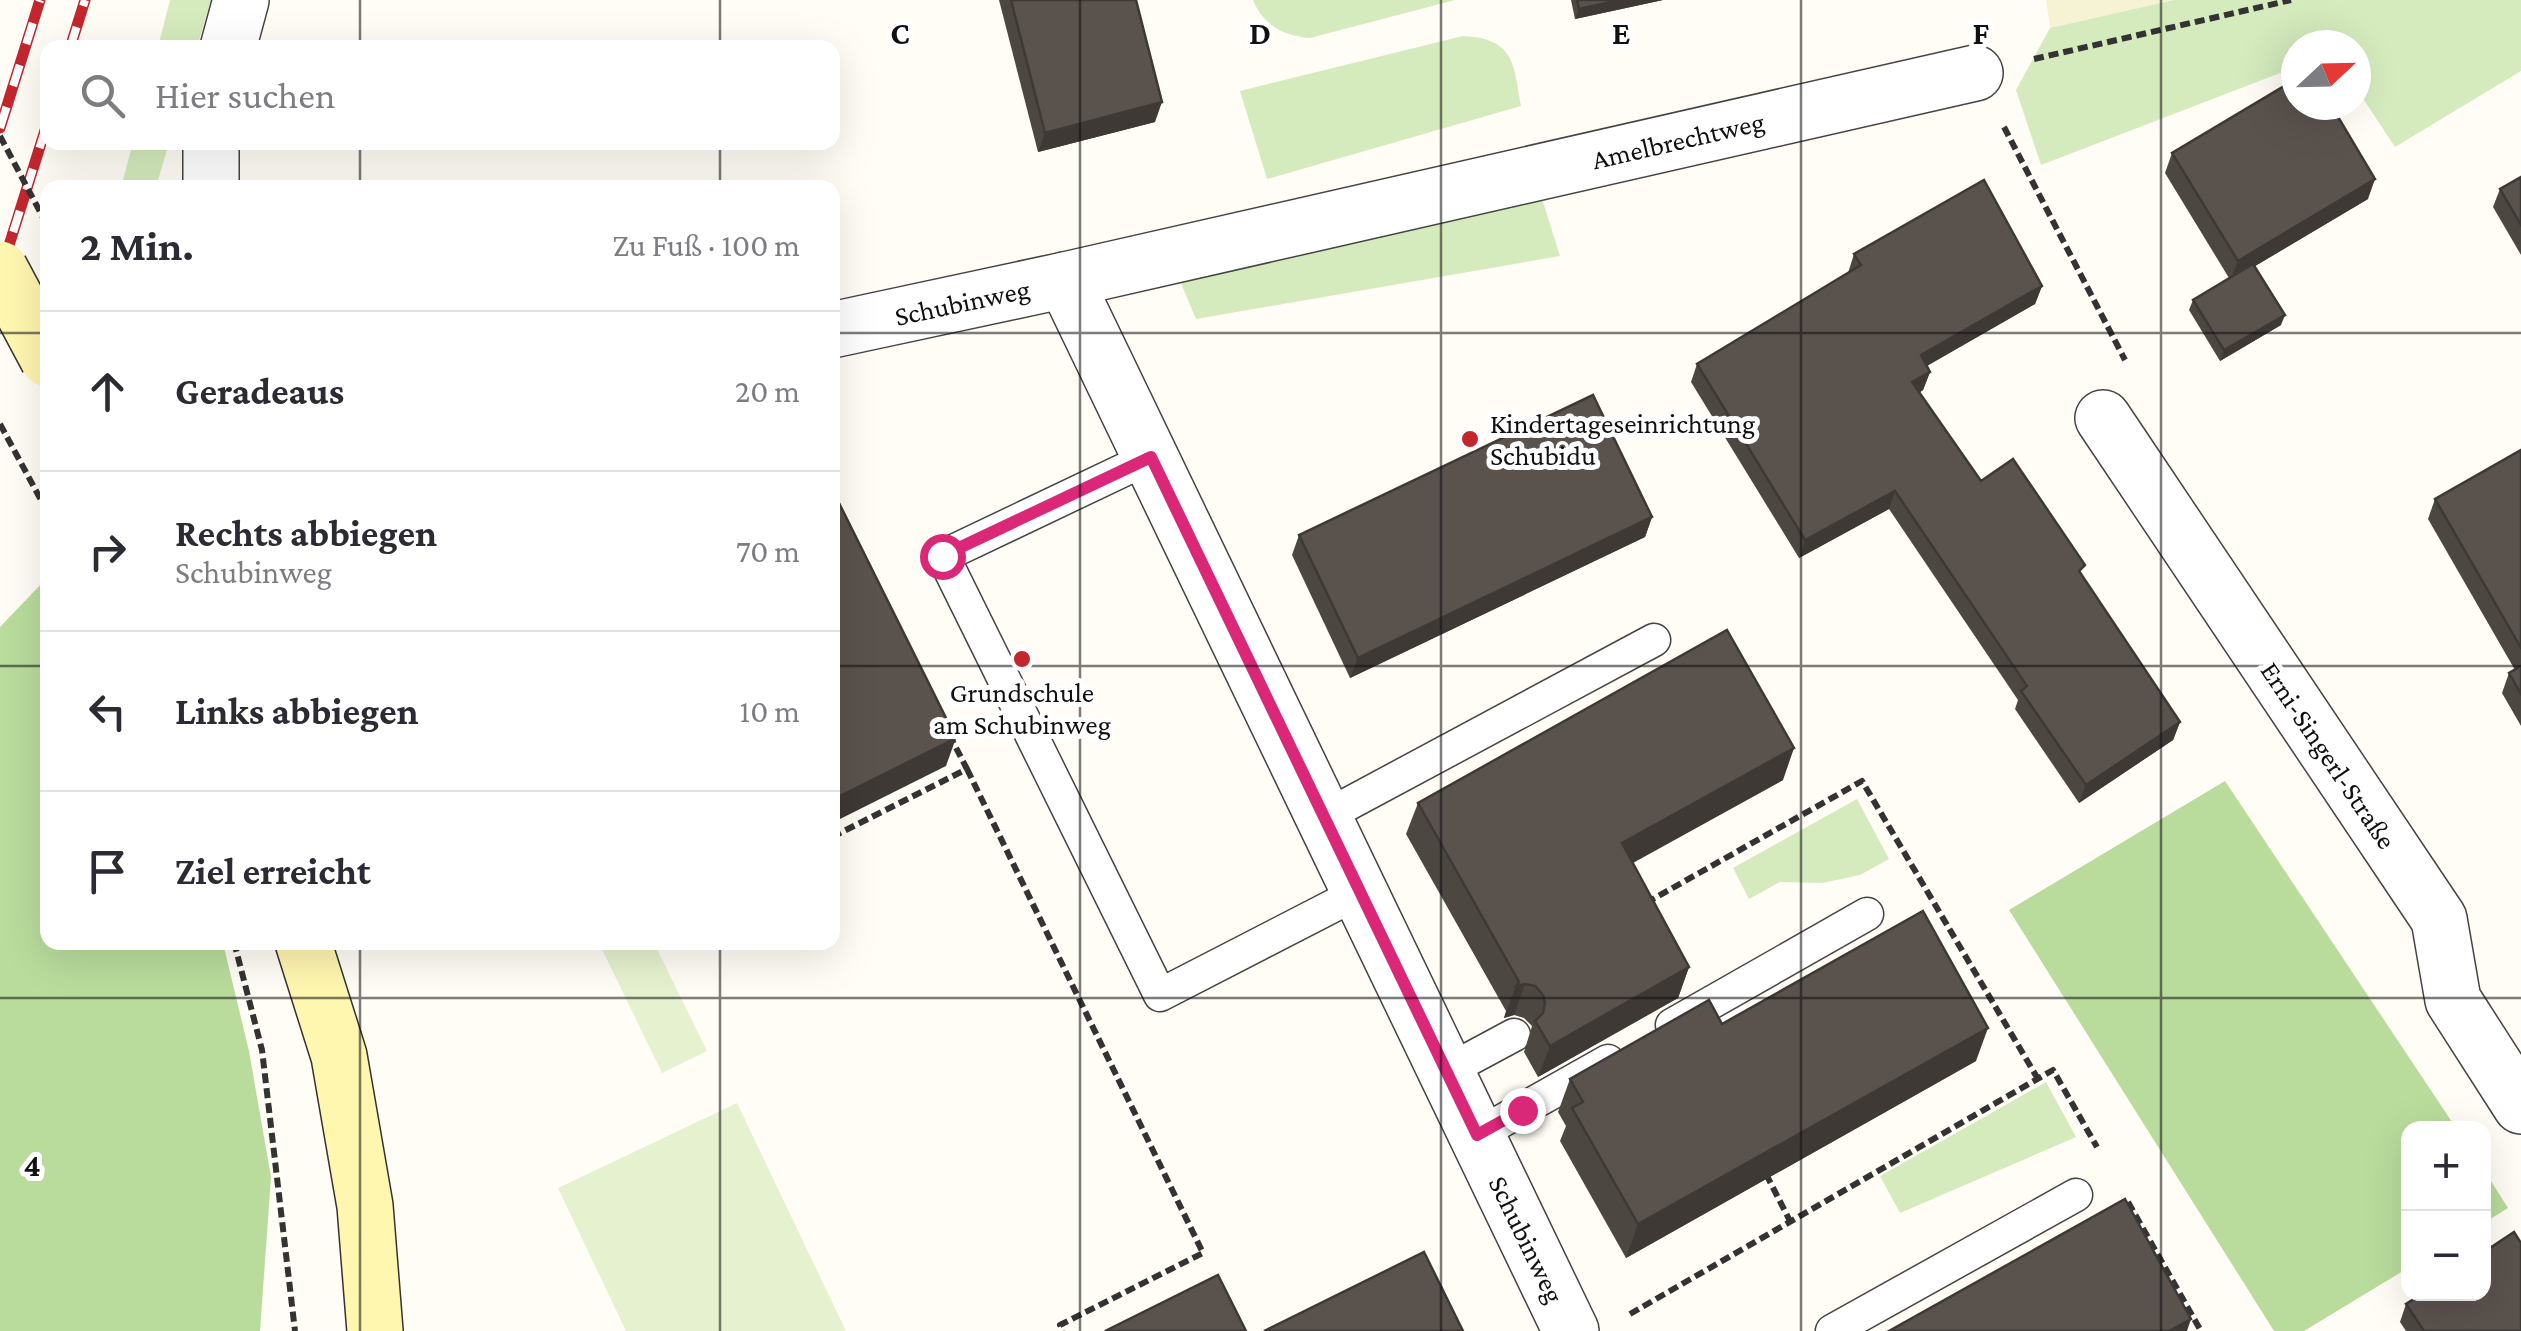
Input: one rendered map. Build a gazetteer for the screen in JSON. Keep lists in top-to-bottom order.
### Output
{
  "streets": {
    "street": ["Amelbrechtweg", "Schubinweg", "Erni-Singerl-Straße"]
  },
  "crossings": [
    ["Amelbrechtweg", "Schubinweg"]
  ],
  "places": ["Kindertageseinrichtung Schubidu", "Grundschule am Schubinweg"],
  "north": "right",
  "page": {
    "search": "Hier suchen",
    "heading": ["2 Min.", "Zu Fuß · 100 m"],
    "list": [
      ["Geradeaus", "20 m"],
      ["Rechts abbiegen", "Schubinweg", "70 m"],
      ["Links abbiegen", "10 m"],
      "Ziel erreicht"
    ],
    "map_buttons": ["+", "−"]
  },
  "grid": {
    "columns": [
      "C",
      "D",
      "E",
      "F"
    ],
    "rows": ["4"]
  }
}
